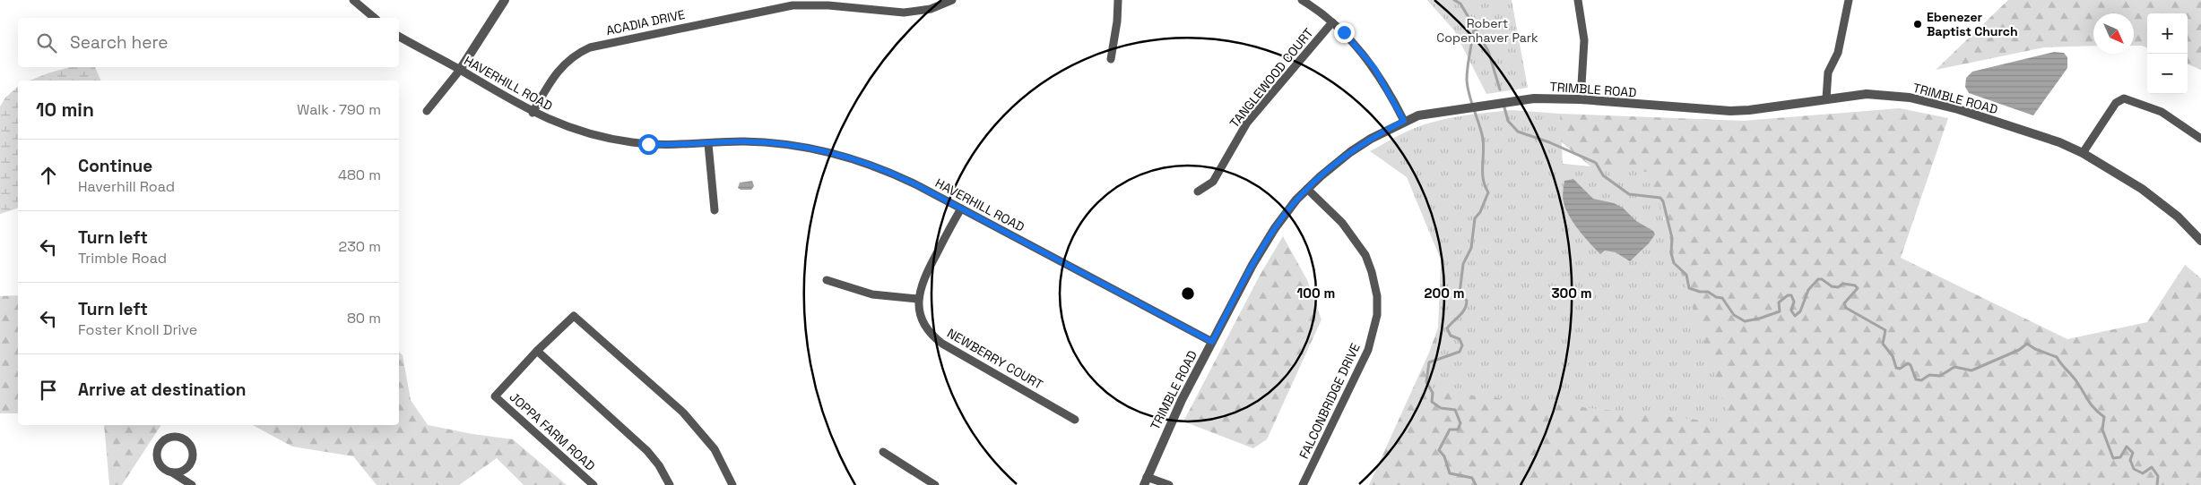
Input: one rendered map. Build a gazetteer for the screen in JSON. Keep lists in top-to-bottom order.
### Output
{
  "streets": {
    "street": [
      "ACADIA DRIVE",
      "TANGLEWOOD COURT",
      "HAVERHILL ROAD",
      "TRIMBLE ROAD",
      "NEWBERRY COURT",
      "FALCONBRIDGE DRIVE",
      "JOPPA FARM ROAD"
    ]
  },
  "crossings": [
    ["ACADIA DRIVE", "HAVERHILL ROAD"],
    ["HAVERHILL ROAD", "TRIMBLE ROAD"],
    ["HAVERHILL ROAD", "NEWBERRY COURT"],
    ["TRIMBLE ROAD", "FALCONBRIDGE DRIVE"]
  ],
  "parks": ["Robert Copenhaver Park"],
  "places": ["Ebenezer Baptist Church"],
  "north": "bottom right",
  "page": {
    "map_buttons": ["+", "−"],
    "search": "Search here",
    "heading": ["10 min", "Walk · 790 m"],
    "list": [
      ["Continue", "Haverhill Road", "480 m"],
      ["Turn left", "Trimble Road", "230 m"],
      ["Turn left", "Foster Knoll Drive", "80 m"],
      "Arrive at destination"
    ]
  },
  "rings": ["100 m", "200 m", "300 m"]
}
